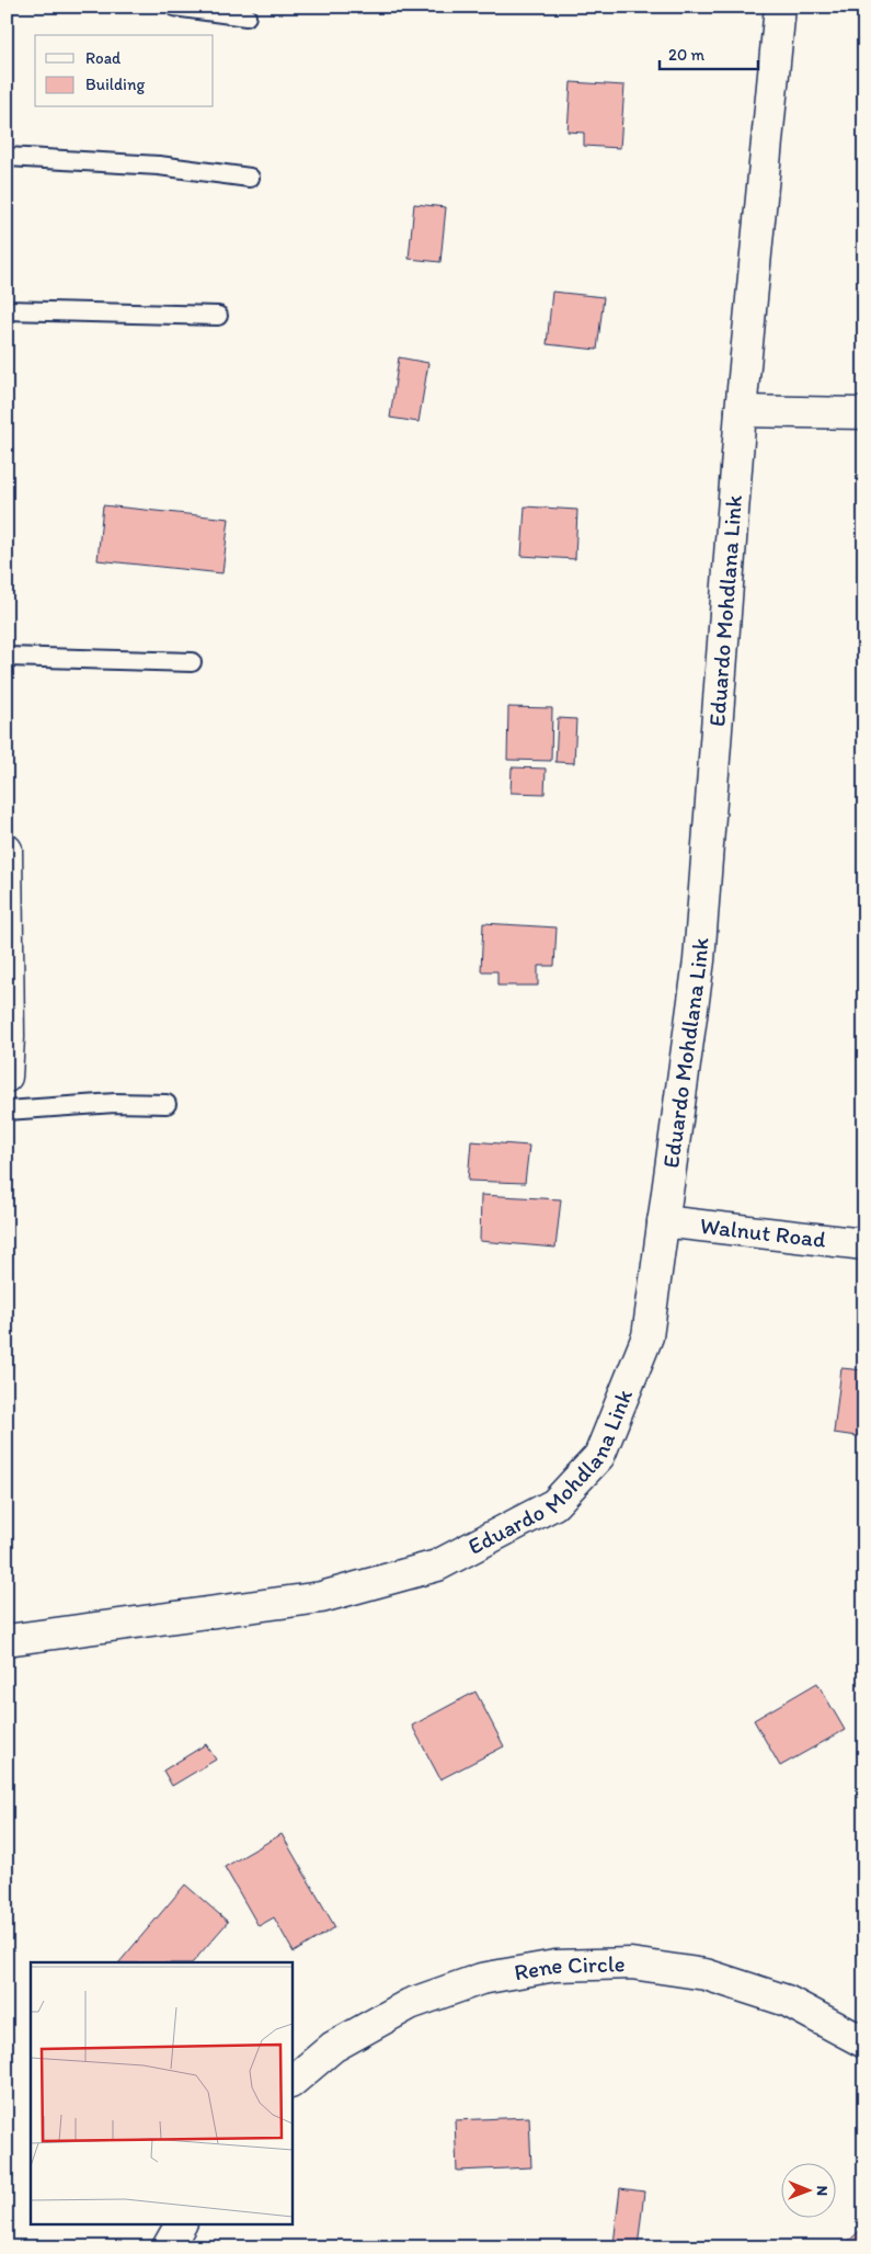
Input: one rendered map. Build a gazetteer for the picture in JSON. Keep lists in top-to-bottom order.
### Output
{
  "streets": {
    "street": ["Eduardo Mohdlana Link", "Walnut Road", "Rene Circle"]
  },
  "crossings": [
    ["Eduardo Mohdlana Link", "Walnut Road"]
  ],
  "legend": ["Road", "Building"],
  "scale_bar": "20 m",
  "north": "right"
}
